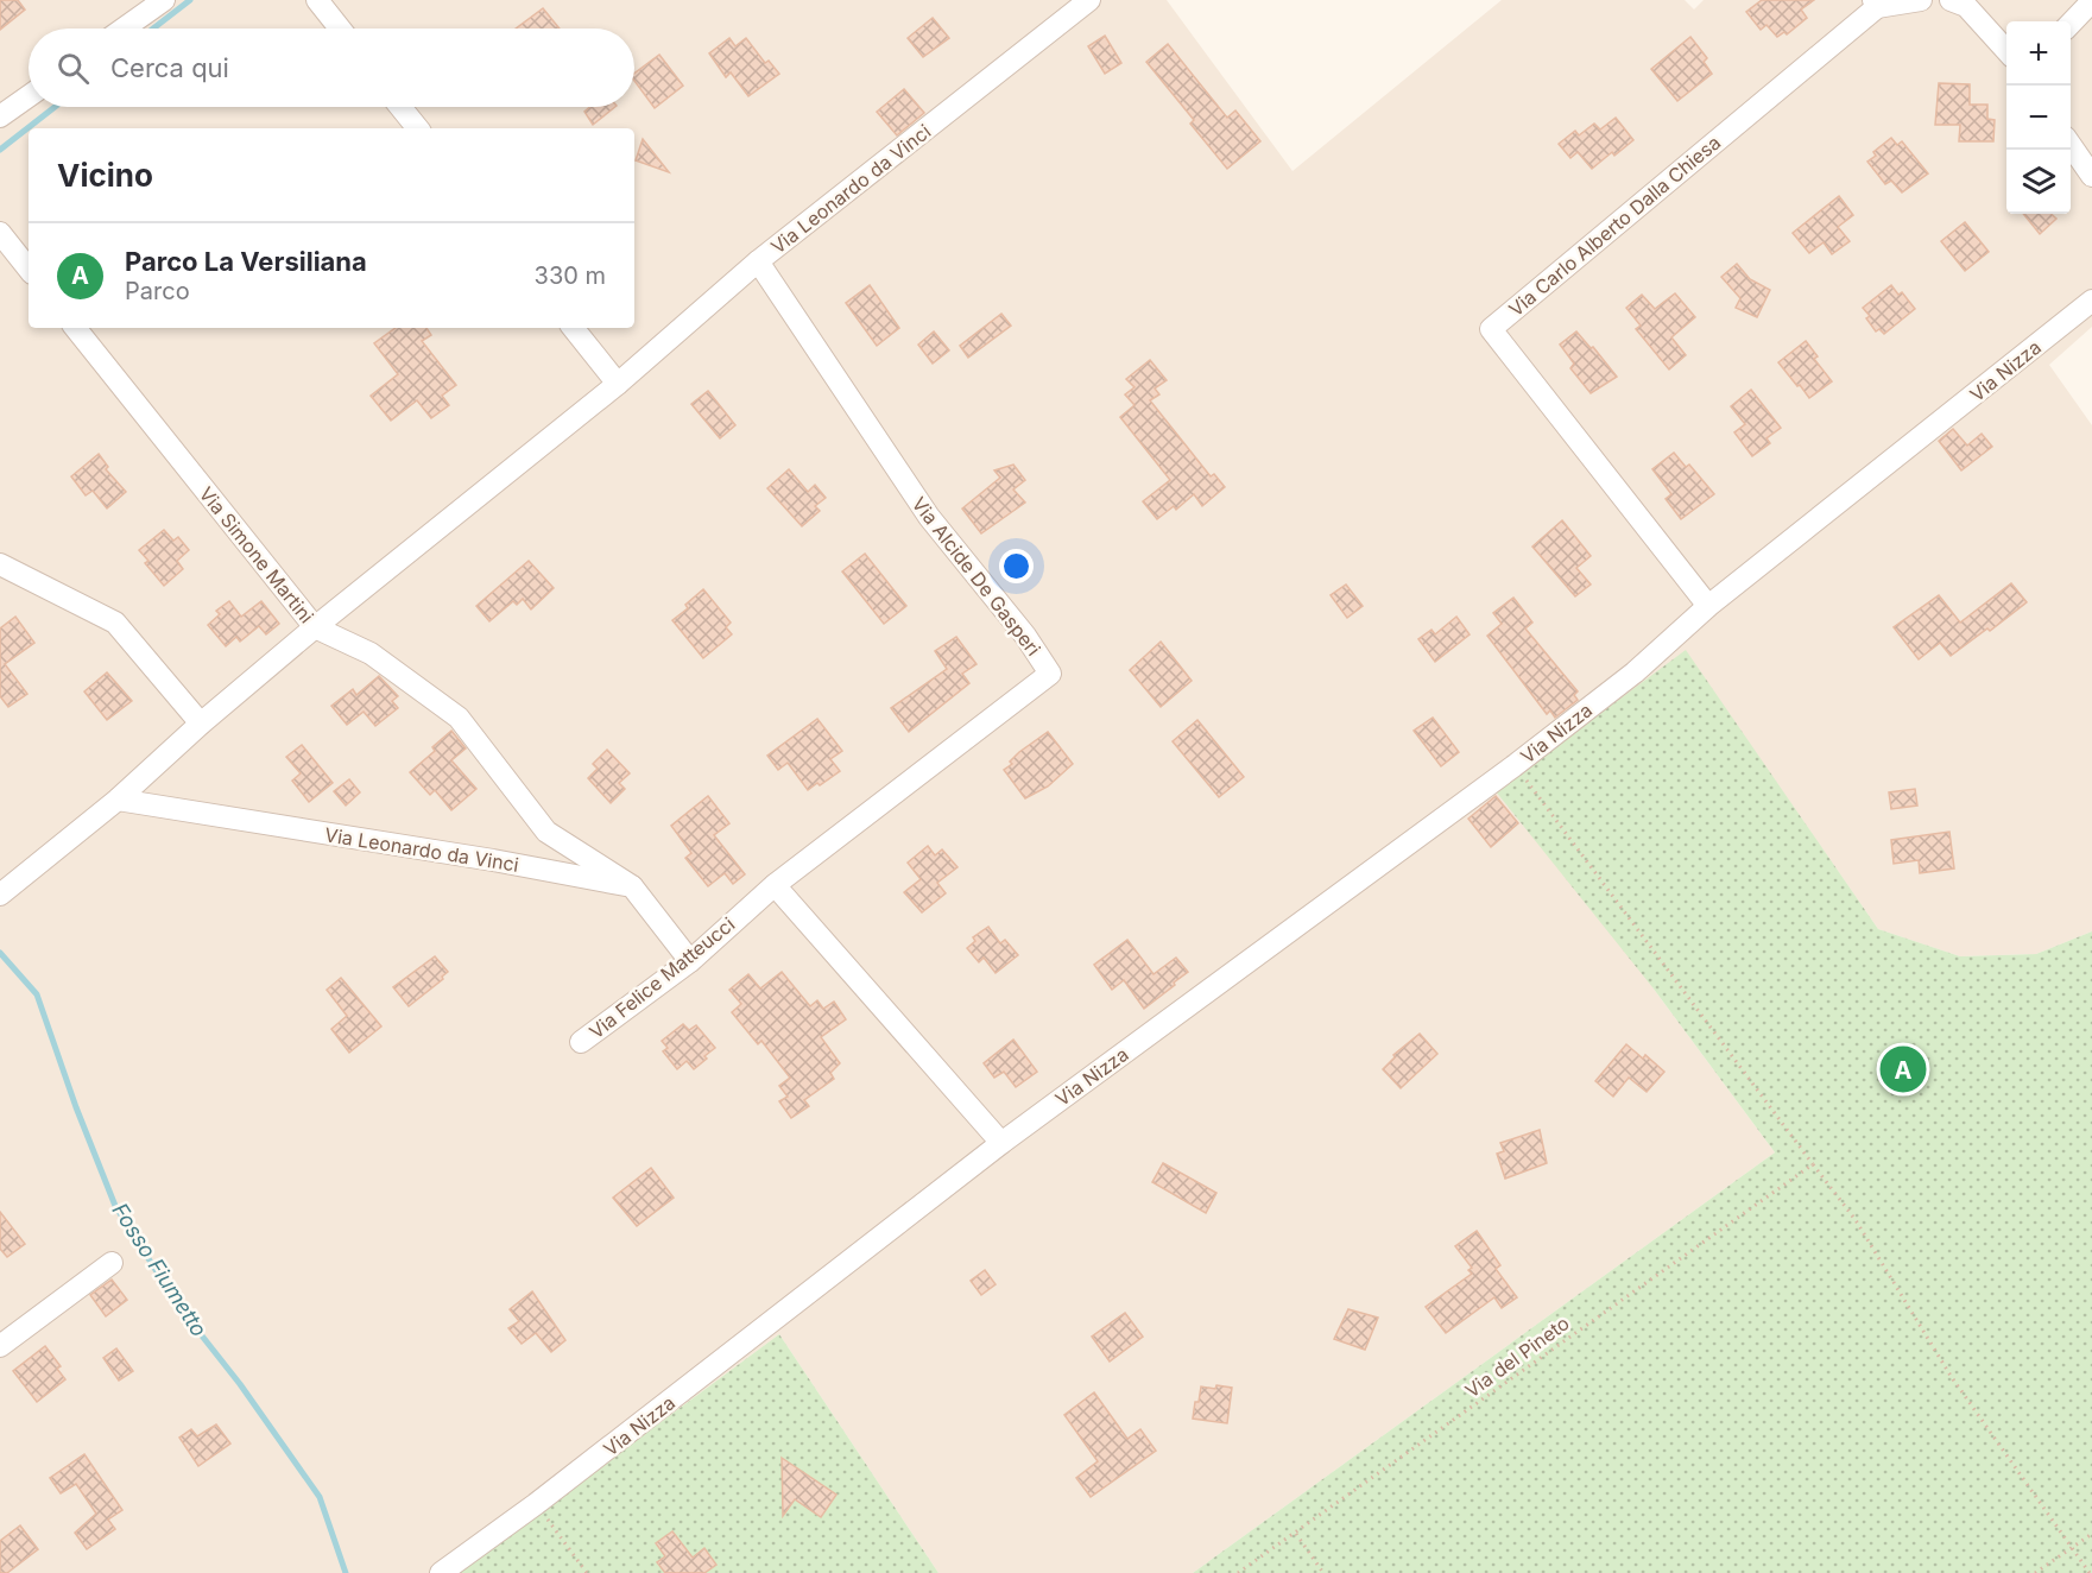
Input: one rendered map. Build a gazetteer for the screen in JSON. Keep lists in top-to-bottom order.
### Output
{
  "streets": {
    "street": [
      "Via Leonardo da Vinci",
      "Via Carlo Alberto Dalla Chiesa",
      "Via Nizza",
      "Via Simone Martini",
      "Via Alcide De Gasperi",
      "Via Felice Matteucci"
    ],
    "path": ["Via del Pineto"]
  },
  "crossings": [
    ["Via Leonardo da Vinci", "Via Simone Martini"],
    ["Via Leonardo da Vinci", "Via Alcide De Gasperi"],
    ["Via Carlo Alberto Dalla Chiesa", "Via Nizza"],
    ["Via Alcide De Gasperi", "Via Felice Matteucci"]
  ],
  "water": ["Fosso Fiumetto"],
  "page": {
    "map_buttons": ["+", "−"],
    "search": "Cerca qui",
    "heading": "Vicino",
    "list": [
      {
        "mark": "A",
        "name": "Parco La Versiliana",
        "note": "Parco",
        "value": "330 m"
      }
    ],
    "pins": "A"
  }
}
